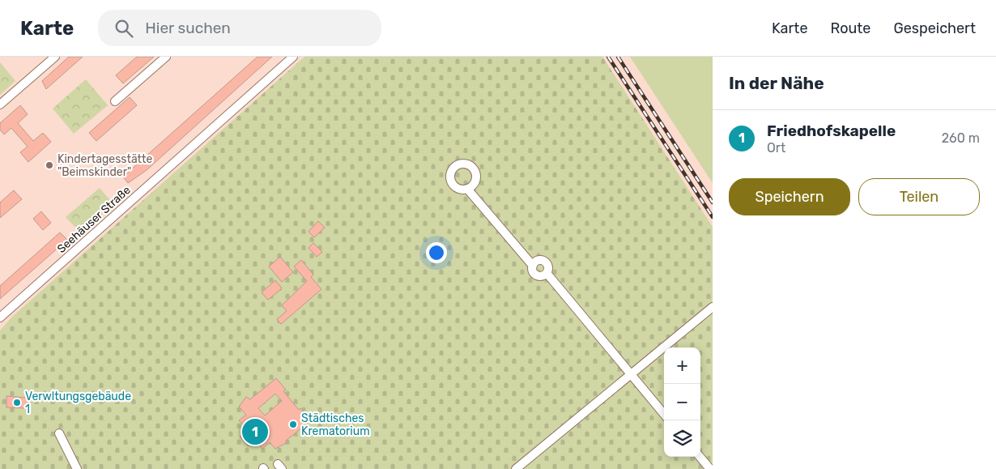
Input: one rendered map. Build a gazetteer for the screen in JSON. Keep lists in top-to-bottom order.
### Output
{
  "streets": {
    "street": ["Seehäuser Straße"]
  },
  "places": ["Kindertagesstätte \"Beimskinder\"", "Verwltungsgebäude 1", "Städtisches Krematorium"],
  "page": {
    "header": "Karte",
    "search": "Hier suchen",
    "nav": ["Karte", "Route", "Gespeichert"],
    "heading": "In der Nähe",
    "list": [
      {
        "mark": "1",
        "name": "Friedhofskapelle",
        "note": "Ort",
        "value": "260 m"
      }
    ],
    "buttons": ["Speichern", "Teilen"],
    "map_buttons": ["+", "−"],
    "pins": "1"
  }
}
